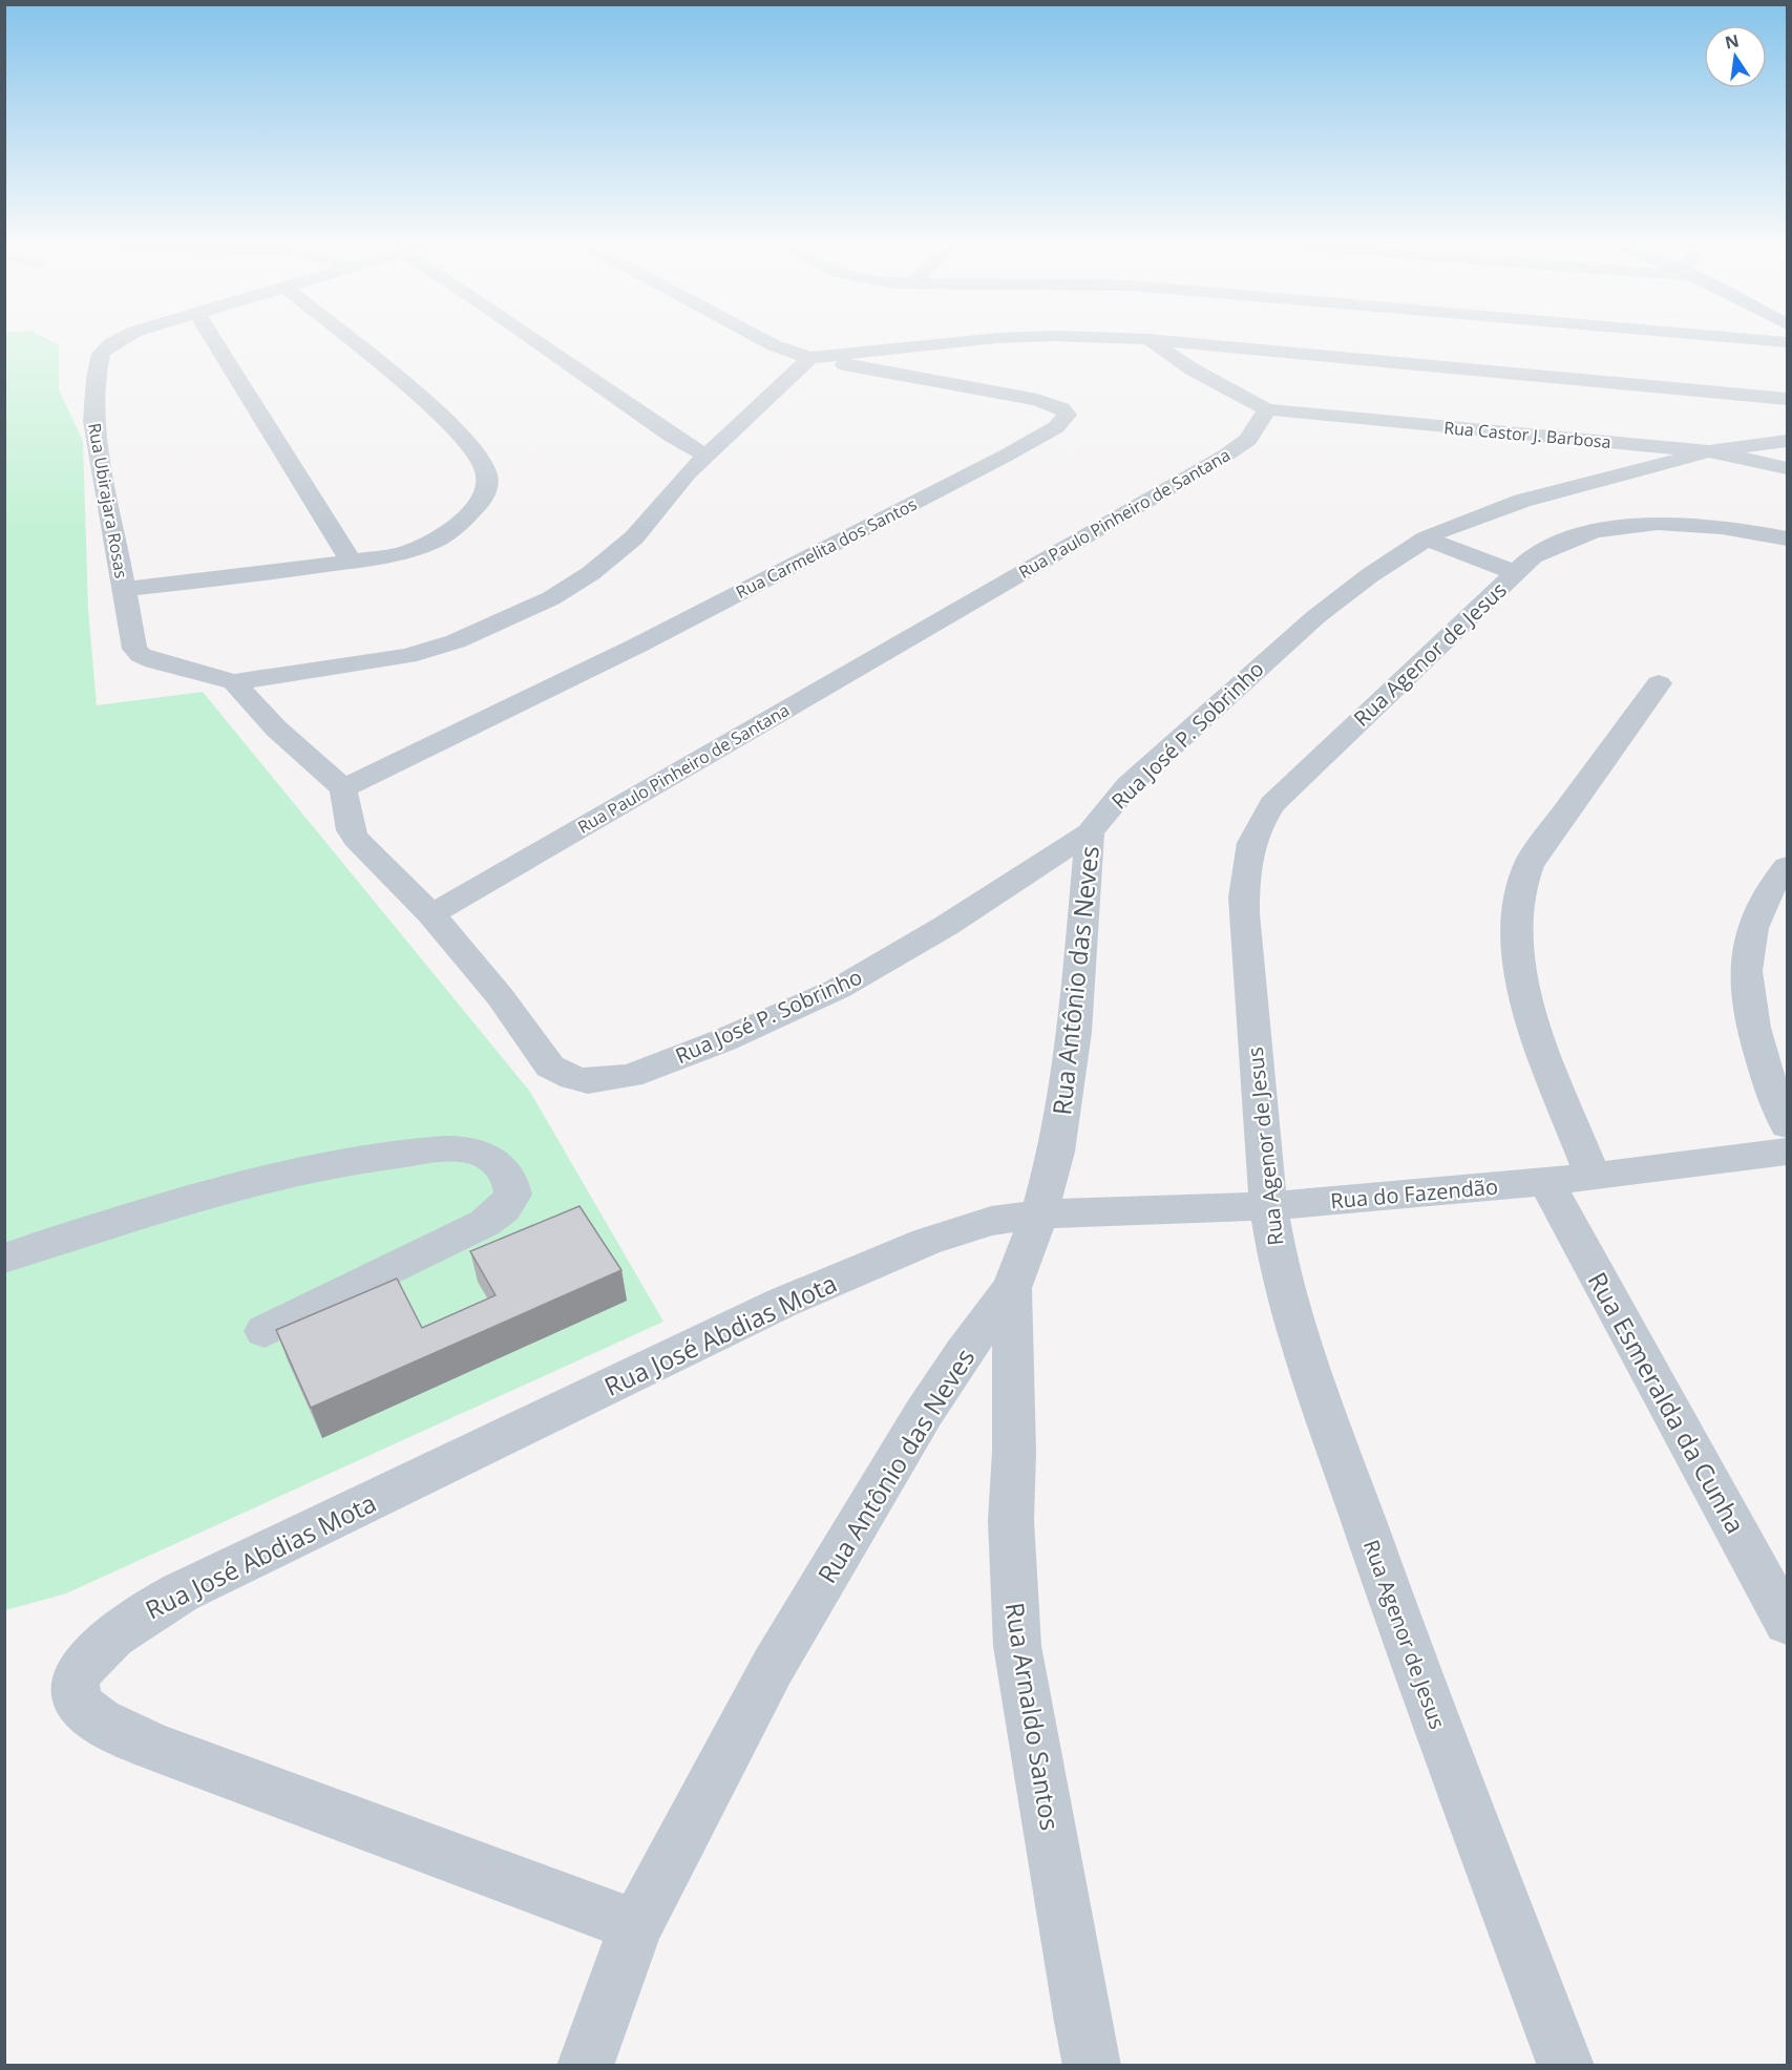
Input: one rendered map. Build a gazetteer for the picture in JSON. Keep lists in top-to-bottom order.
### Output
{
  "streets": {
    "street": [
      "Rua Castor J. Barbosa",
      "Rua Ubirajara Rosas",
      "Rua Paulo Pinheiro de Santana",
      "Rua Carmelita dos Santos",
      "Rua Agenor de Jesus",
      "Rua José P. Sobrinho",
      "Rua Antônio das Neves",
      "Rua do Fazendão",
      "Rua José Abdias Mota",
      "Rua Esmeralda da Cunha",
      "Rua Arnaldo Santos"
    ]
  },
  "crossings": [
    ["Rua Castor J. Barbosa", "Rua Paulo Pinheiro de Santana"],
    ["Rua Castor J. Barbosa", "Rua José P. Sobrinho"],
    ["Rua Paulo Pinheiro de Santana", "Rua José P. Sobrinho"],
    ["Rua Carmelita dos Santos", "Rua José P. Sobrinho"],
    ["Rua Agenor de Jesus", "Rua do Fazendão"],
    ["Rua José P. Sobrinho", "Rua Antônio das Neves"],
    ["Rua Antônio das Neves", "Rua do Fazendão"],
    ["Rua Antônio das Neves", "Rua José Abdias Mota"],
    ["Rua Antônio das Neves", "Rua Arnaldo Santos"],
    ["Rua do Fazendão", "Rua José Abdias Mota"],
    ["Rua do Fazendão", "Rua Esmeralda da Cunha"]
  ],
  "north": "top"
}
